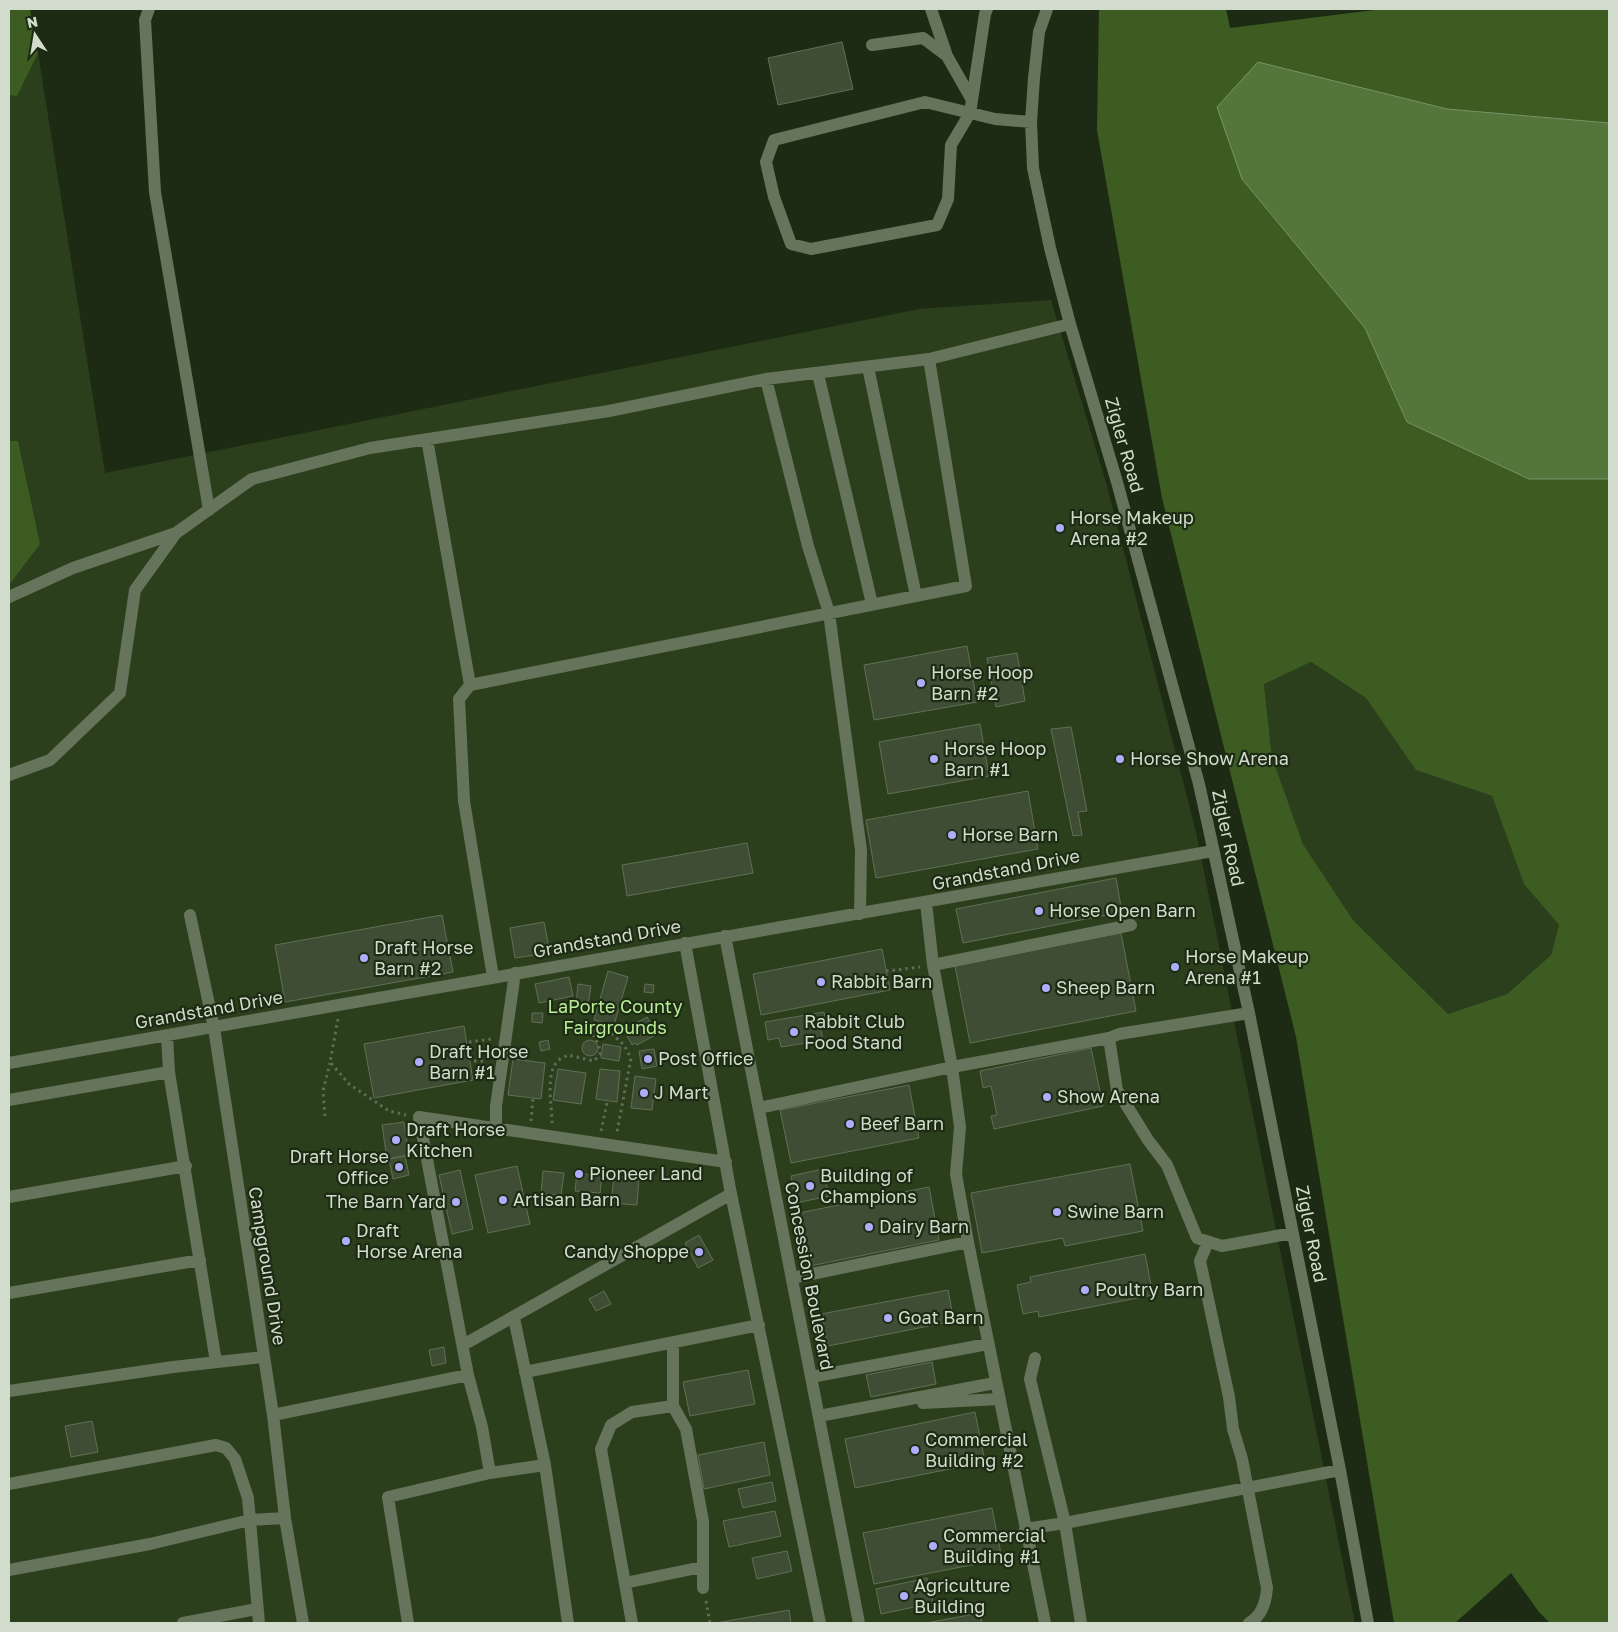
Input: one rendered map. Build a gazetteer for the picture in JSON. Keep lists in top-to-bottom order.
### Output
{
  "streets": {
    "street": [
      "Zigler Road",
      "Grandstand Drive",
      "Campground Drive",
      "Concession Boulevard"
    ]
  },
  "crossings": [
    ["Zigler Road", "Grandstand Drive"],
    ["Grandstand Drive", "Campground Drive"],
    ["Grandstand Drive", "Concession Boulevard"]
  ],
  "parks": ["LaPorte County Fairgrounds"],
  "places": [
    "Horse Makeup Arena #2",
    "Horse Hoop Barn #2",
    "Horse Hoop Barn #1",
    "Horse Show Arena",
    "Horse Barn",
    "Horse Open Barn",
    "Draft Horse Barn #2",
    "Horse Makeup Arena #1",
    "Rabbit Barn",
    "Sheep Barn",
    "Rabbit Club Food Stand",
    "Post Office",
    "Draft Horse Barn #1",
    "J Mart",
    "Show Arena",
    "Beef Barn",
    "Draft Horse Kitchen",
    "Draft Horse Office",
    "Pioneer Land",
    "Building of Champions",
    "Artisan Barn",
    "The Barn Yard",
    "Swine Barn",
    "Dairy Barn",
    "Draft Horse Arena",
    "Candy Shoppe",
    "Poultry Barn",
    "Goat Barn",
    "Commercial Building #2",
    "Commercial Building #1",
    "Agriculture Building"
  ],
  "north": "top"
}
